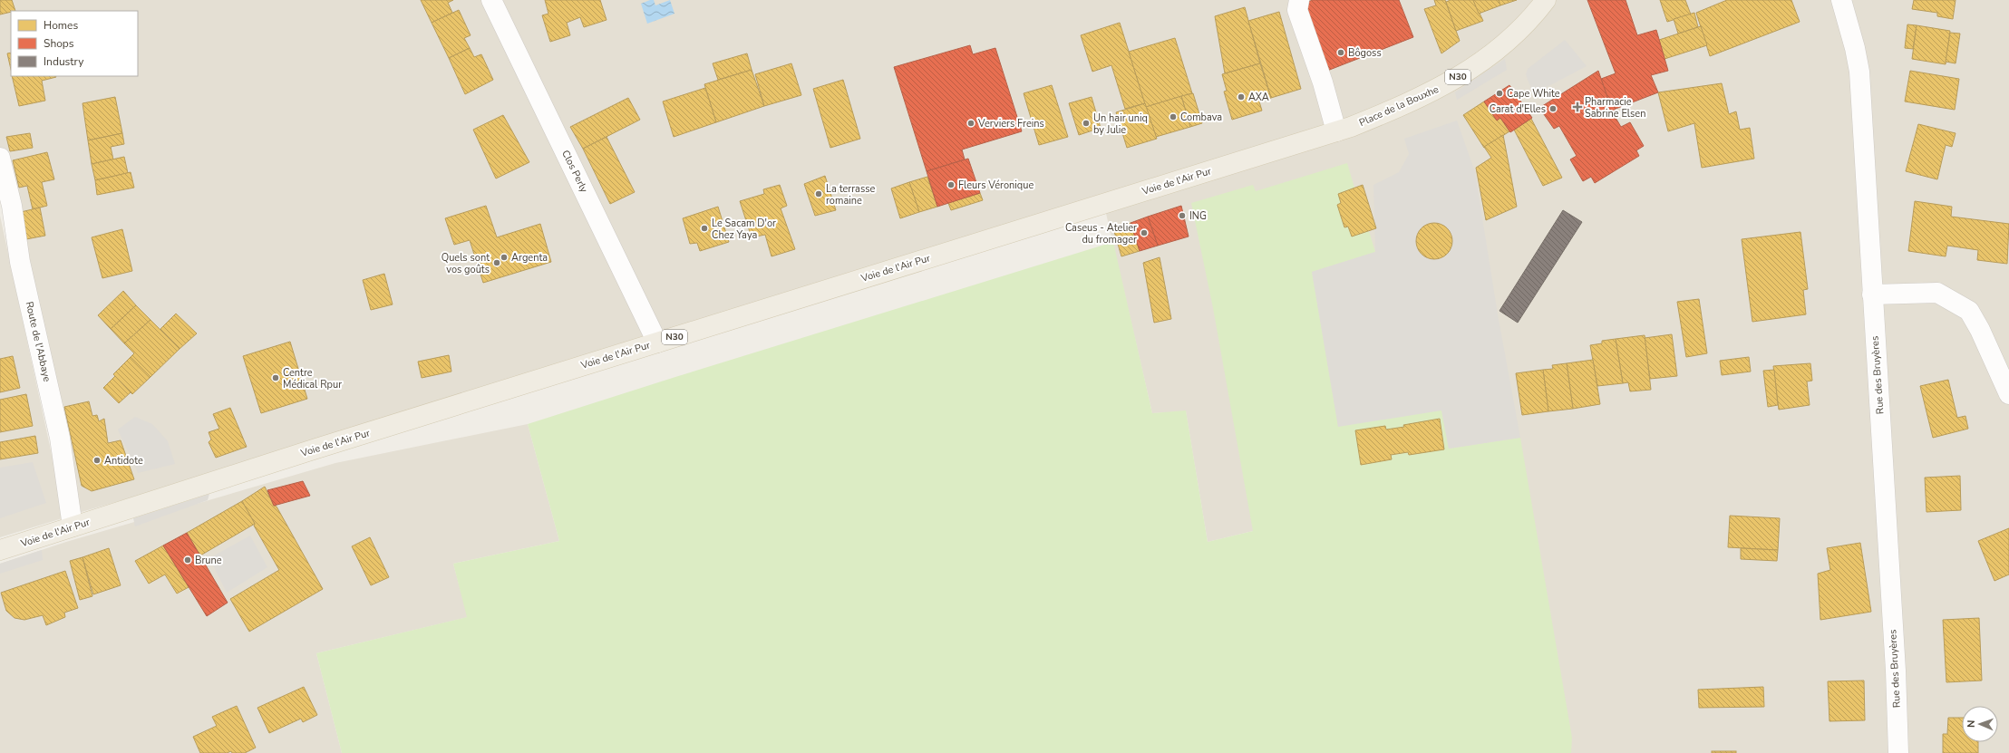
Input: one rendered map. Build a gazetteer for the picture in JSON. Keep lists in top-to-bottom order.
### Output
{
  "streets": {
    "main road": ["N30", "Place de la Bouxhe", "Voie de l'Air Pur"],
    "street": ["Clos Perly", "Route de l'Abbaye", "Rue des Bruyères"]
  },
  "crossings": [
    ["Place de la Bouxhe", "Voie de l'Air Pur"],
    ["Clos Perly", "Voie de l'Air Pur"],
    ["Voie de l'Air Pur", "Route de l'Abbaye"]
  ],
  "places": {
    "other": [
      "Bôgoss",
      "Cape White",
      "AXA",
      "Carat d'Elles",
      "Combava",
      "Verviers Freins",
      "Un hair uniq by Julie",
      "Fleurs Véronique",
      "La terrasse romaine",
      "ING",
      "Le Sacam D'or Chez Yaya",
      "Caseus - Atelier du fromager",
      "Argenta",
      "Quels sont vos goûts",
      "Centre Médical Rpur",
      "Antidote",
      "Brune"
    ],
    "health": ["Pharmacie Sabrine Elsen"]
  },
  "legend": ["Homes", "Shops", "Industry"],
  "north": "left"
}
